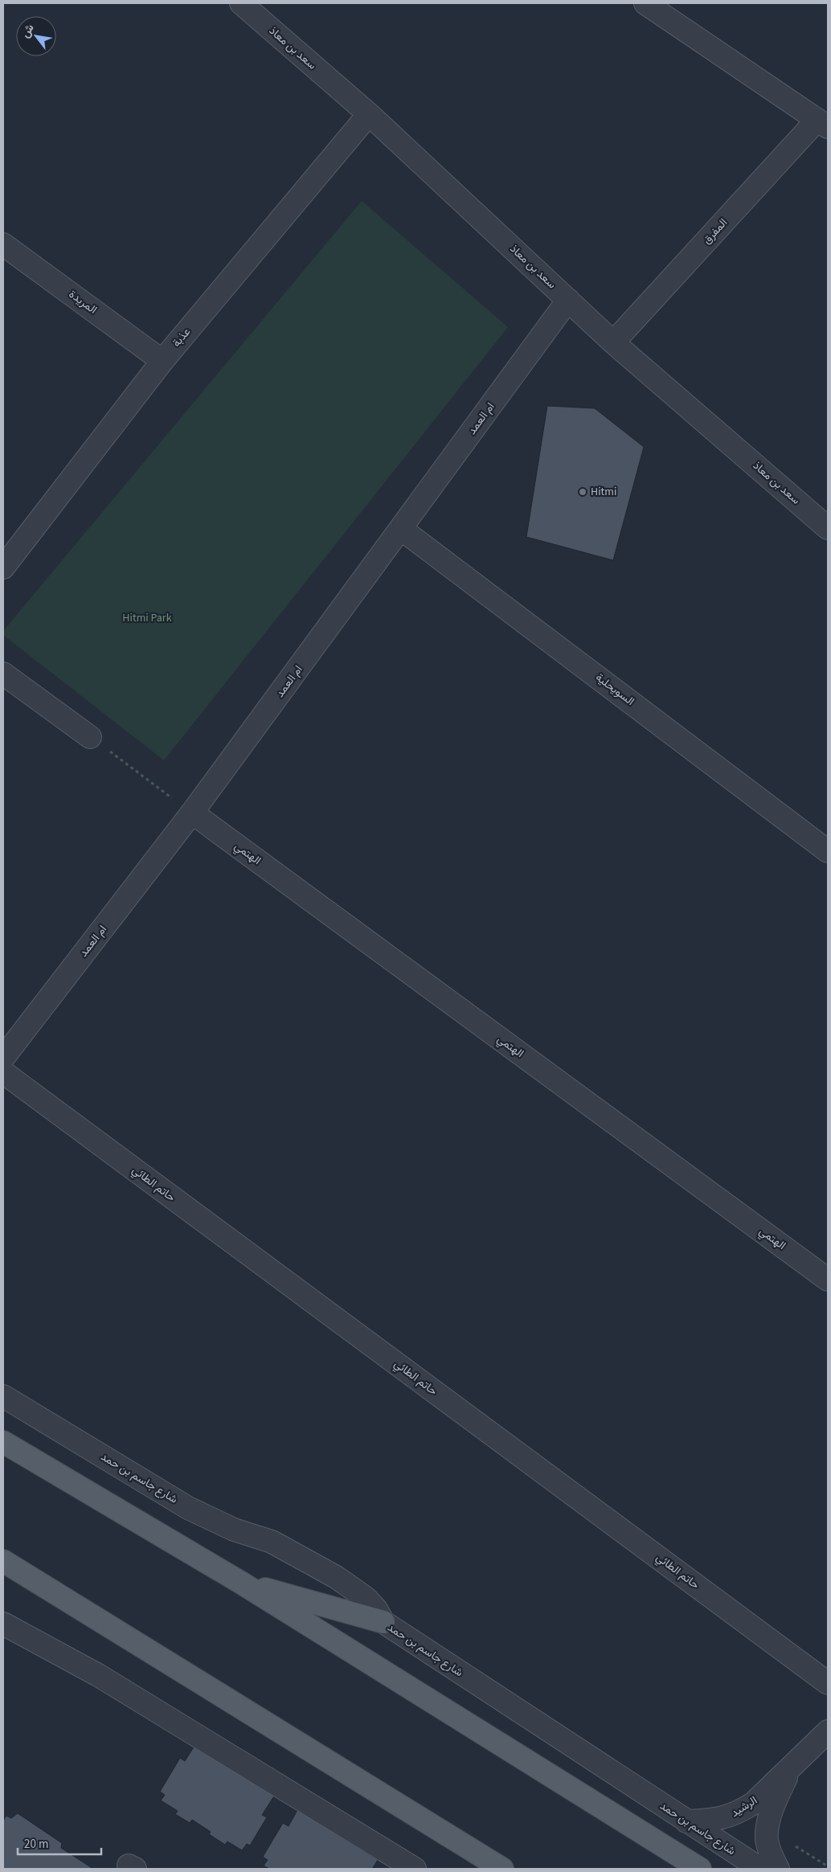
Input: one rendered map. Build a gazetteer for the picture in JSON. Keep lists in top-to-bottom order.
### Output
{
  "streets": {
    "street": [
      "سعد بن معاذ",
      "المفرق",
      "المريدة",
      "عذبة",
      "ام العمد",
      "السويحلية",
      "الهتمي",
      "حاتم الطائي",
      "شارع جاسم بن حمد",
      "الرشيد"
    ]
  },
  "crossings": [
    ["سعد بن معاذ", "المفرق"],
    ["سعد بن معاذ", "عذبة"],
    ["سعد بن معاذ", "ام العمد"],
    ["المريدة", "عذبة"],
    ["ام العمد", "السويحلية"],
    ["ام العمد", "الهتمي"],
    ["شارع جاسم بن حمد", "الرشيد"]
  ],
  "parks": ["Hitmi Park"],
  "places": ["Hitmi"],
  "scale_bar": "20 m",
  "north": "top left"
}
